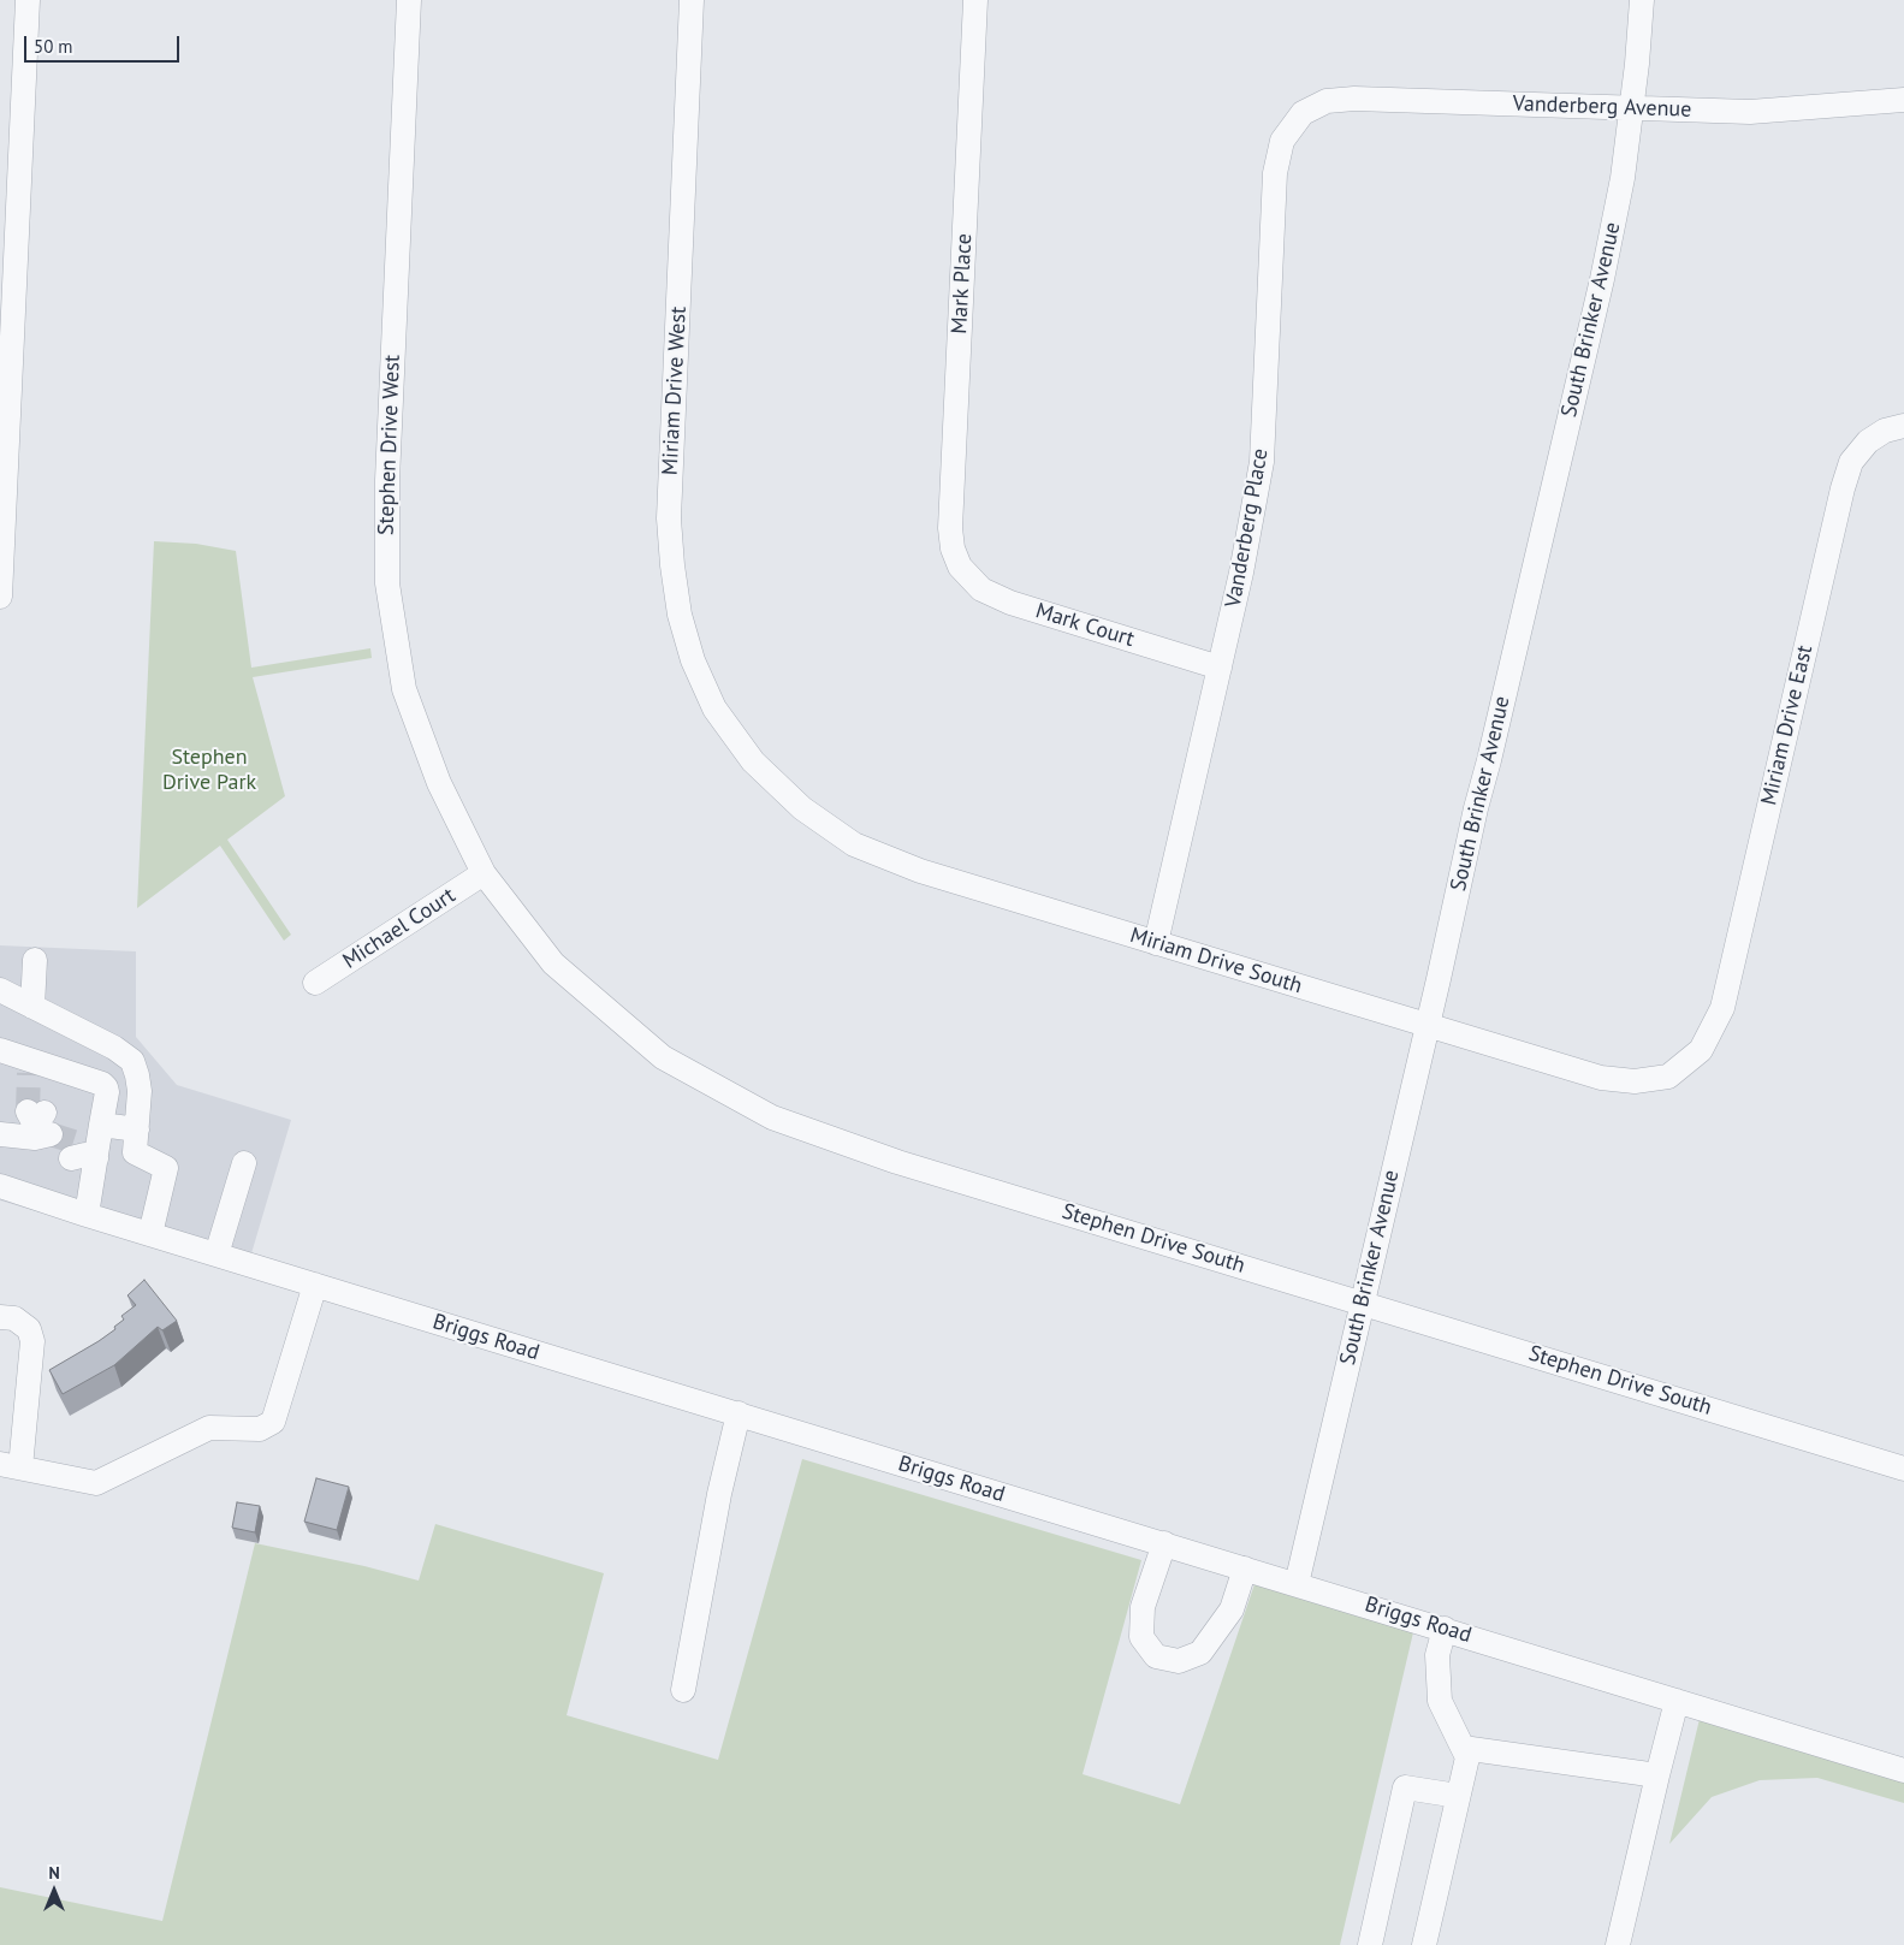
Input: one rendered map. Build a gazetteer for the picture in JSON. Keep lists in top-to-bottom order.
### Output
{
  "streets": {
    "street": [
      "Vanderberg Avenue",
      "Mark Place",
      "South Brinker Avenue",
      "Miriam Drive West",
      "Stephen Drive West",
      "Vanderberg Place",
      "Mark Court",
      "Miriam Drive East",
      "Michael Court",
      "Miriam Drive South",
      "Stephen Drive South",
      "Briggs Road"
    ]
  },
  "crossings": [
    ["Vanderberg Avenue", "South Brinker Avenue"],
    ["Vanderberg Avenue", "Vanderberg Place"],
    ["Mark Place", "Mark Court"],
    ["South Brinker Avenue", "Miriam Drive South"],
    ["South Brinker Avenue", "Stephen Drive South"],
    ["South Brinker Avenue", "Briggs Road"],
    ["Miriam Drive West", "Miriam Drive South"],
    ["Stephen Drive West", "Michael Court"],
    ["Stephen Drive West", "Stephen Drive South"],
    ["Vanderberg Place", "Mark Court"],
    ["Vanderberg Place", "Miriam Drive South"],
    ["Miriam Drive East", "Miriam Drive South"],
    ["Michael Court", "Stephen Drive South"]
  ],
  "parks": ["Stephen Drive Park"],
  "scale_bar": "50 m",
  "north": "top"
}
